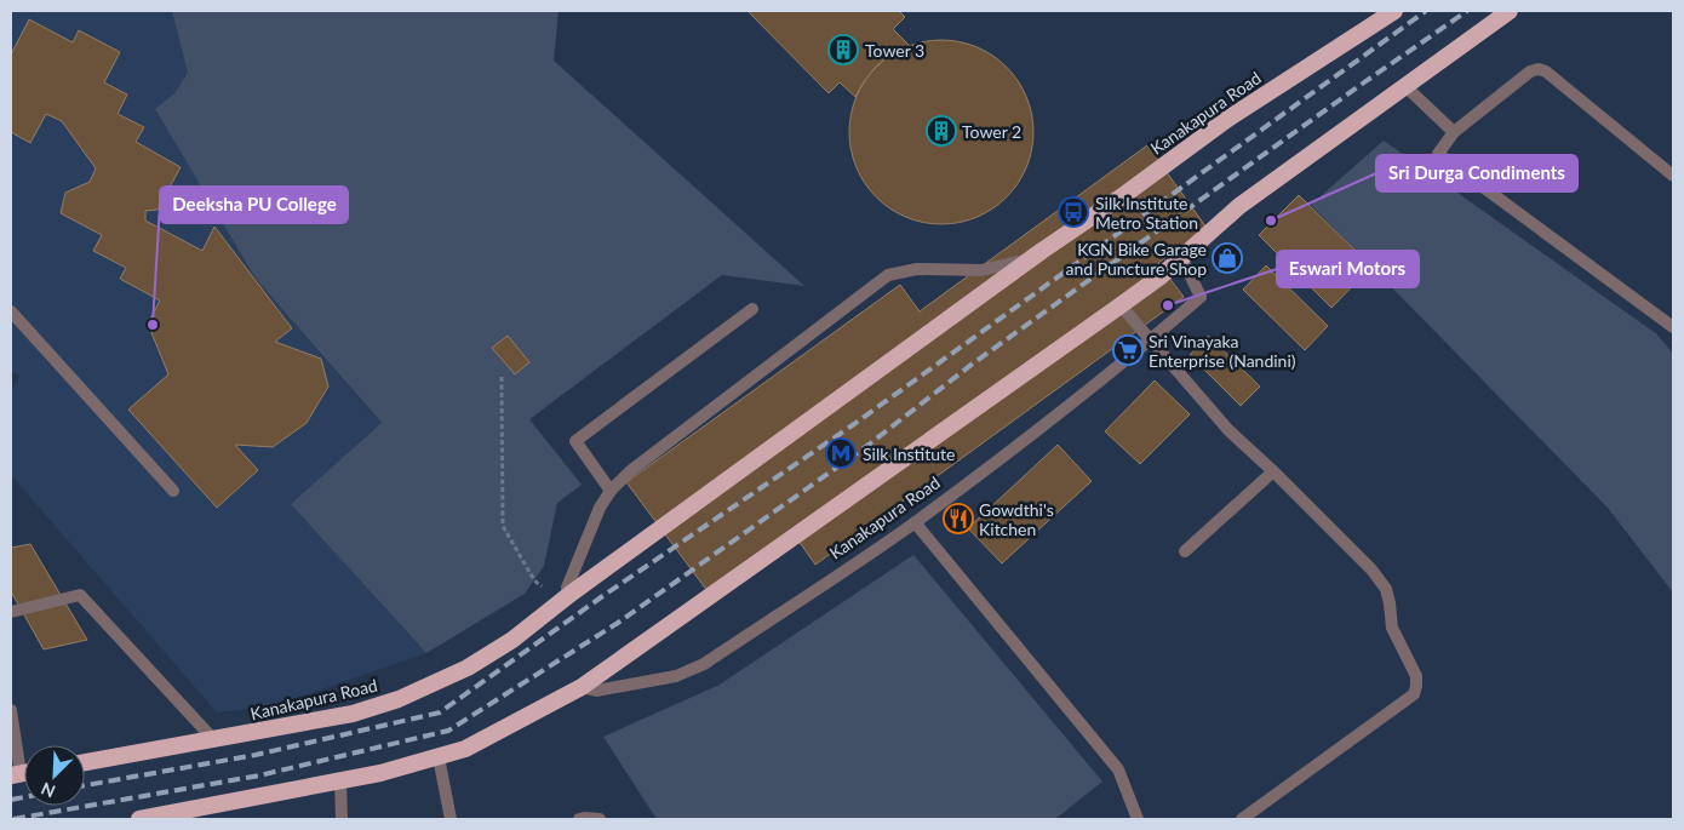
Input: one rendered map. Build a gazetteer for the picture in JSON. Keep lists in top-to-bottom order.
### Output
{
  "streets": {
    "highway": ["Kanakapura Road"]
  },
  "places": {
    "building": ["Tower 3", "Tower 2"],
    "bus stop": ["Silk Institute Metro Station"],
    "other": ["Sri Durga Condiments", "Eswari Motors", "Deeksha PU College"],
    "shop": ["KGN Bike Garage and Puncture Shop"],
    "supermarket": ["Sri Vinayaka Enterprise (Nandini)"],
    "metro station": ["Silk Institute"],
    "restaurant": ["Gowdthi's Kitchen"]
  },
  "north": "bottom left"
}
